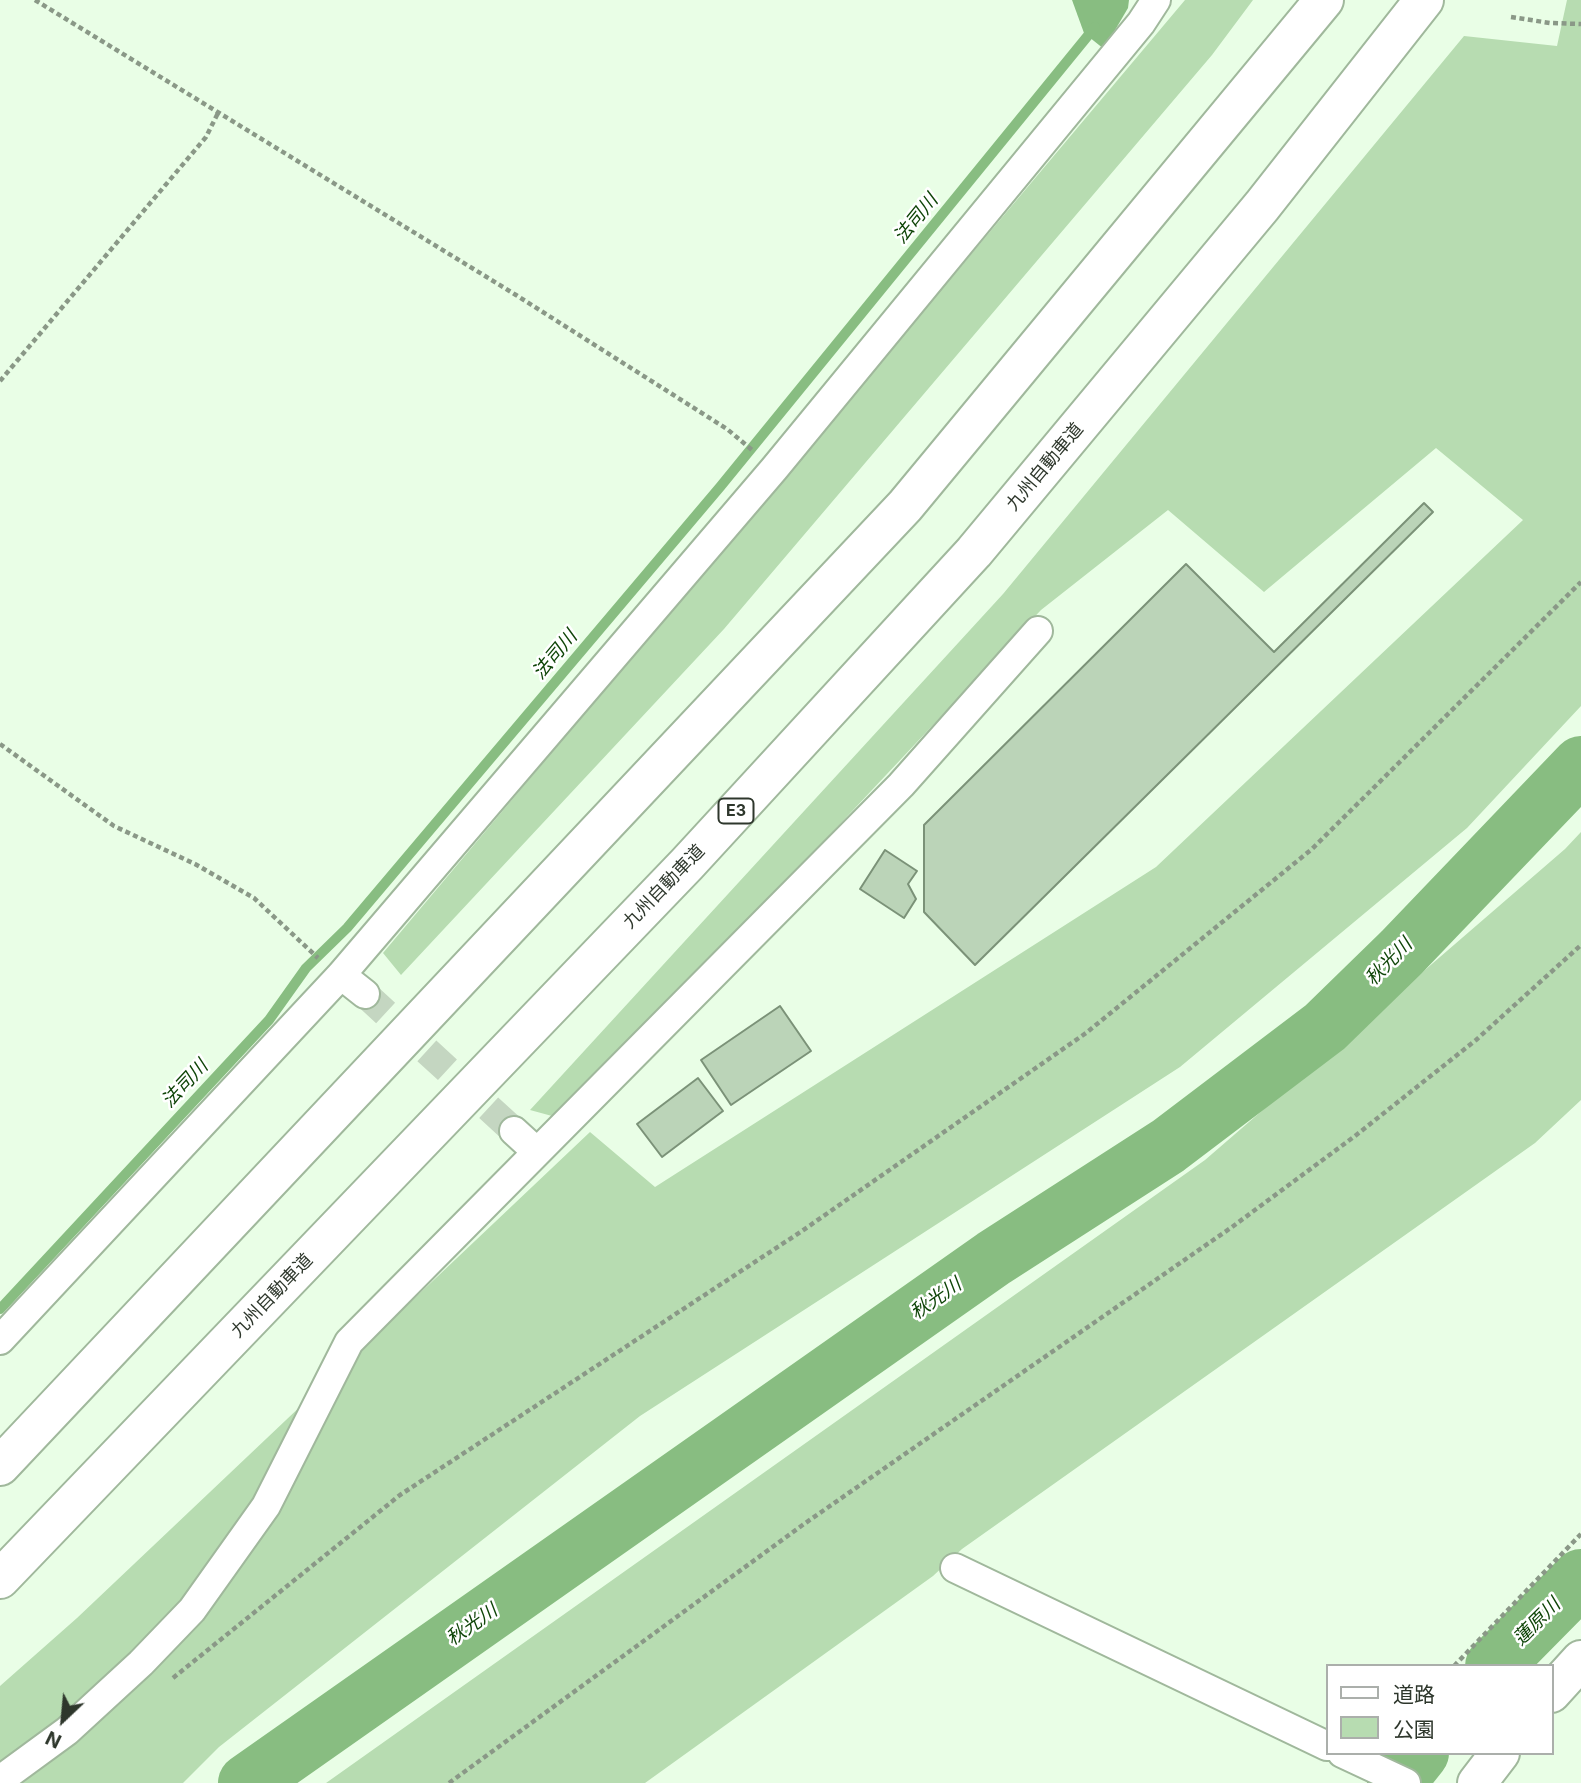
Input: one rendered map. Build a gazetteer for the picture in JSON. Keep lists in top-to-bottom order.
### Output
{
  "streets": {
    "main road": ["九州自動車道", "E3"]
  },
  "water": ["法司川", "秋光川", "蓮原川"],
  "legend": ["道路", "公園"],
  "north": "bottom left"
}
